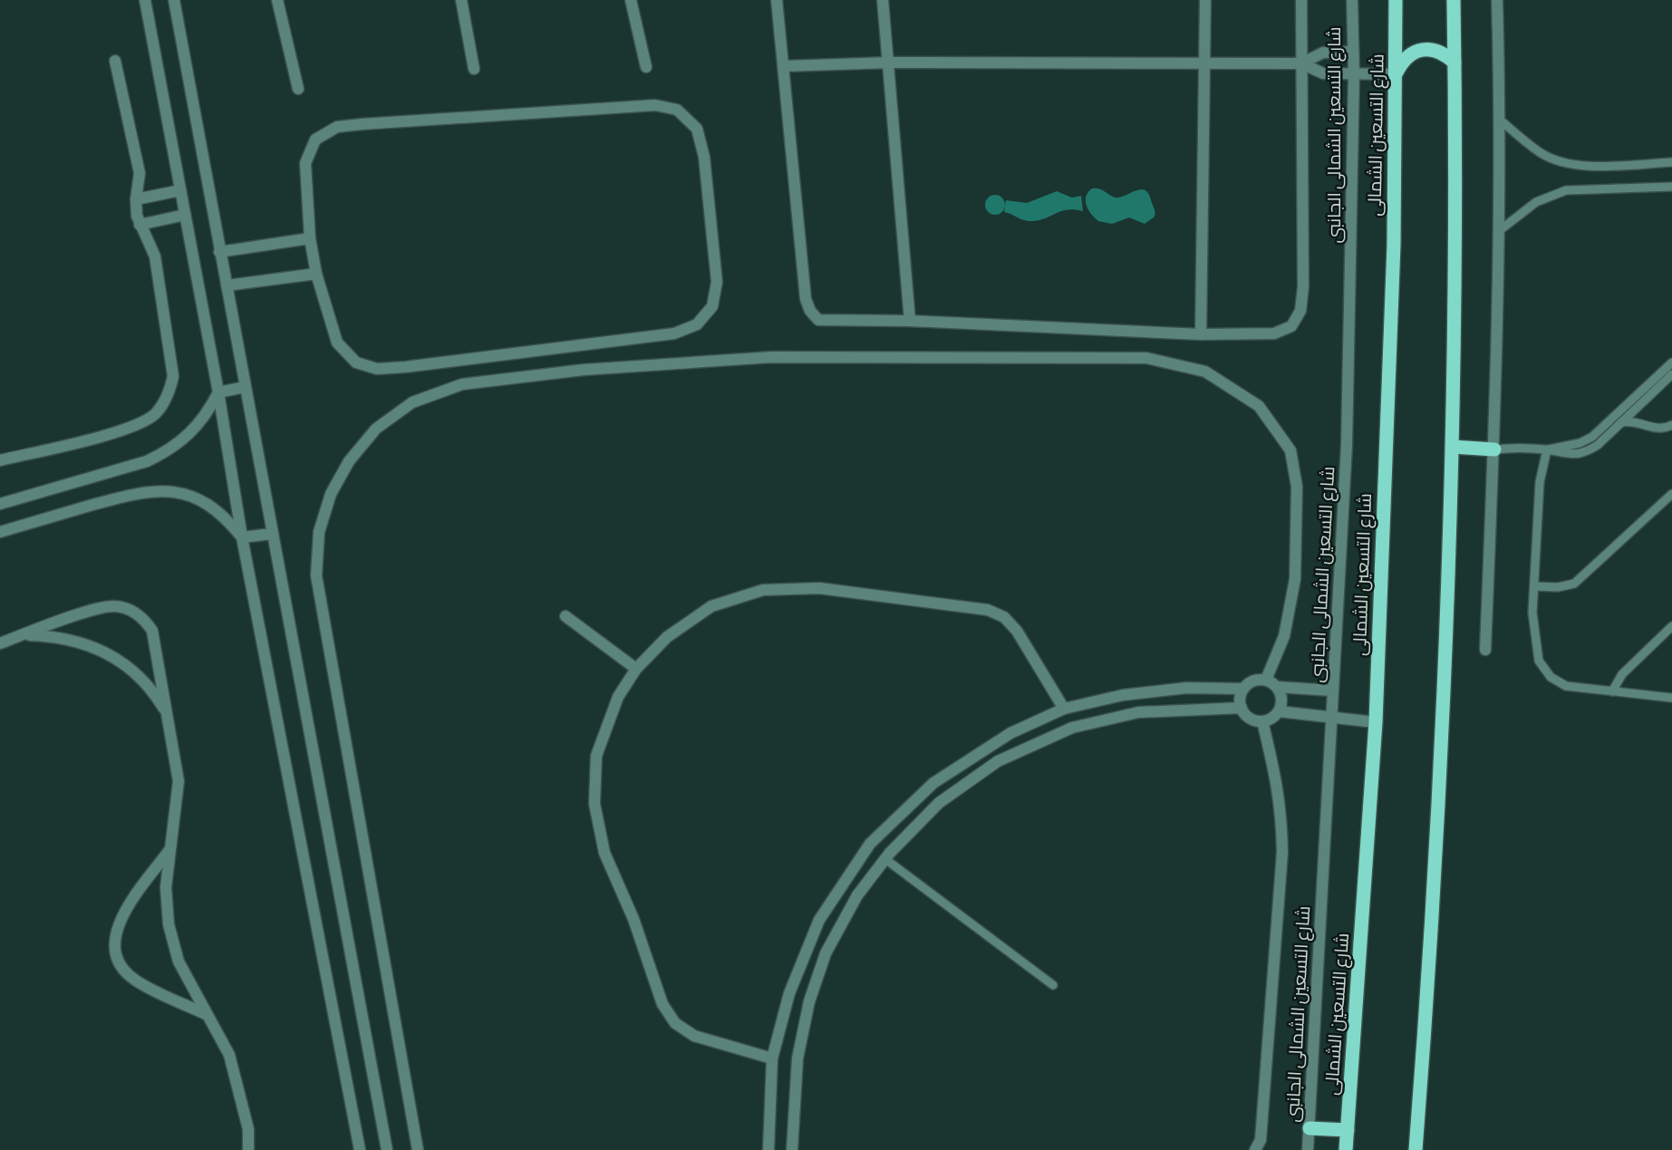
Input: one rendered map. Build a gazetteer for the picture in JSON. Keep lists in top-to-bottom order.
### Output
{
  "streets": {
    "main road": ["شارع التسعين الشمالى"],
    "street": ["شارع التسعين الشمالى الجانبى"]
  }
}
